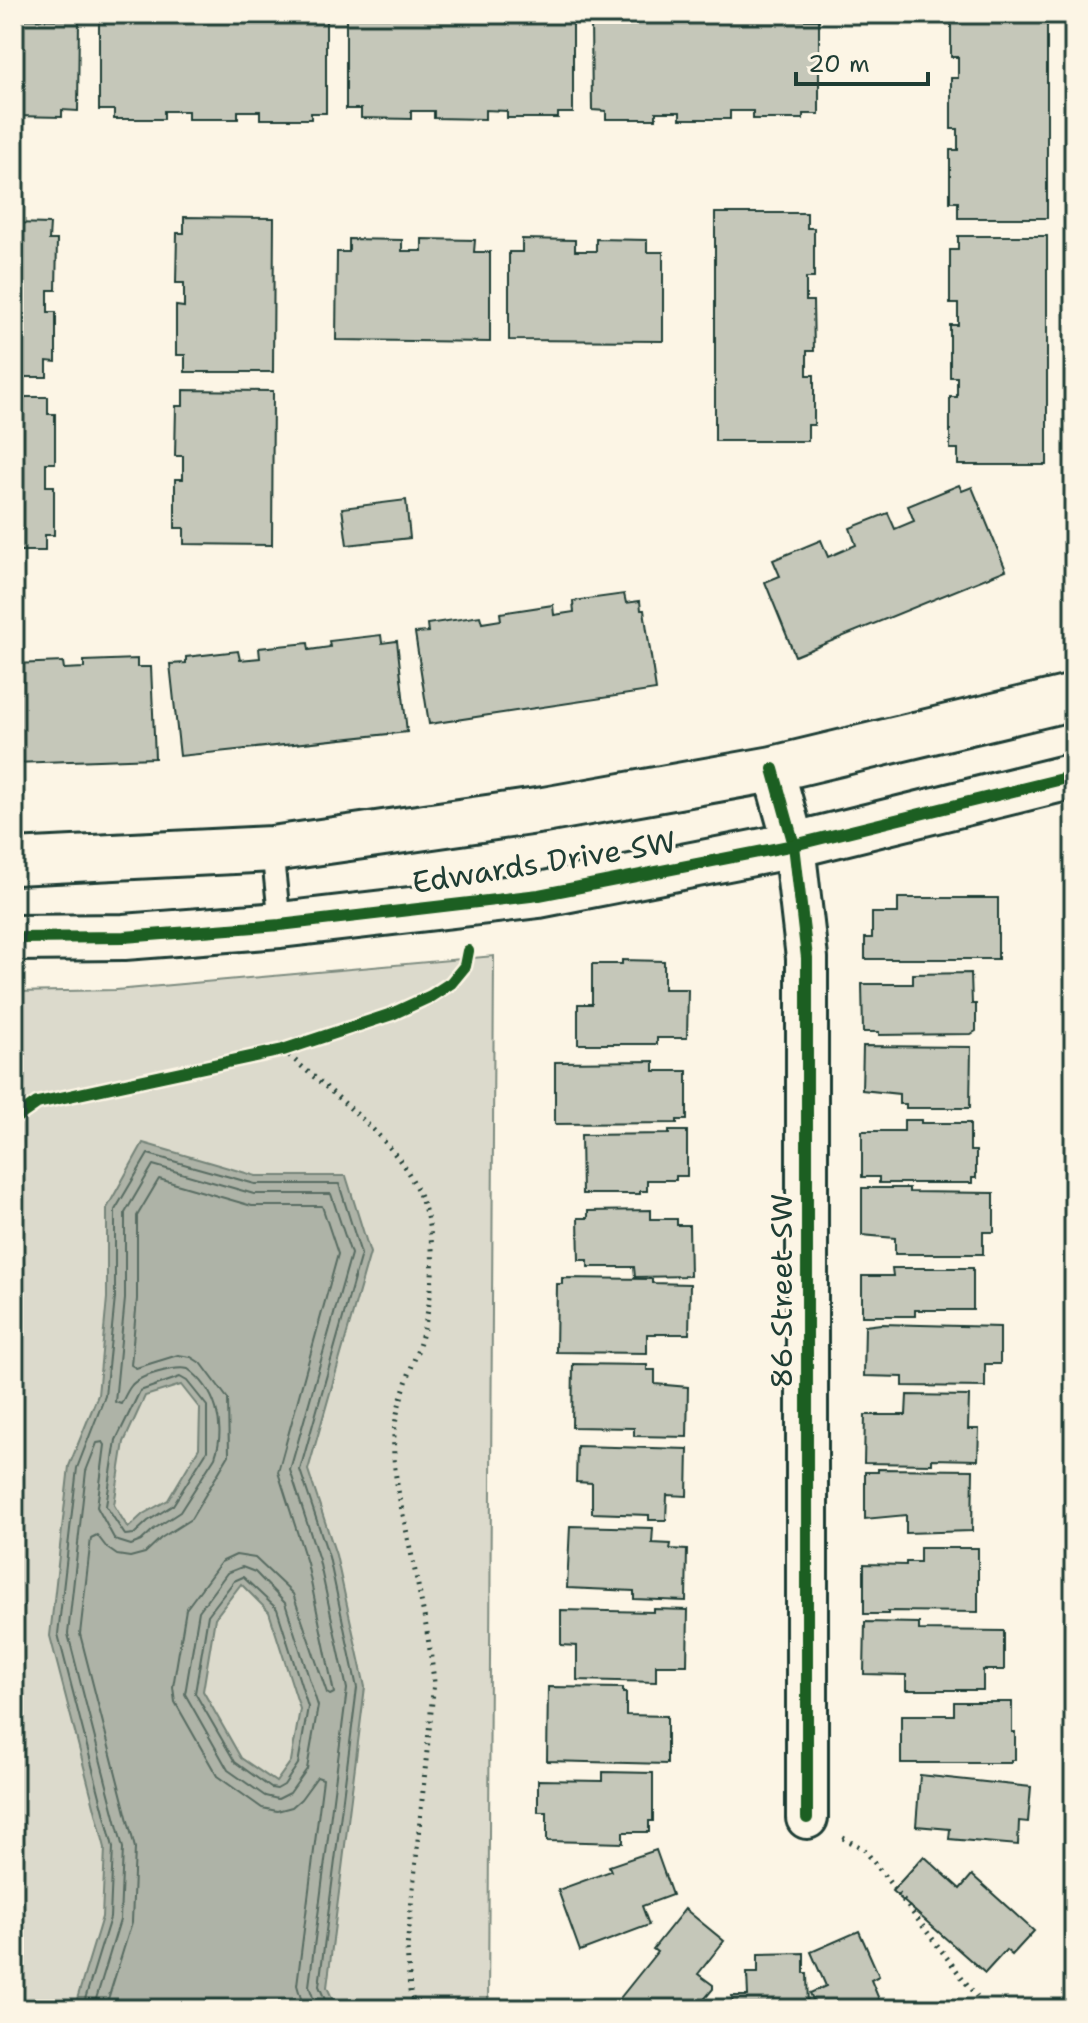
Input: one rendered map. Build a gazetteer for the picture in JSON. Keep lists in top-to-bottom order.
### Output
{
  "streets": {
    "street": ["Edwards Drive SW", "86 Street SW"]
  },
  "crossings": [
    ["Edwards Drive SW", "86 Street SW"]
  ],
  "scale_bar": "20 m"
}
